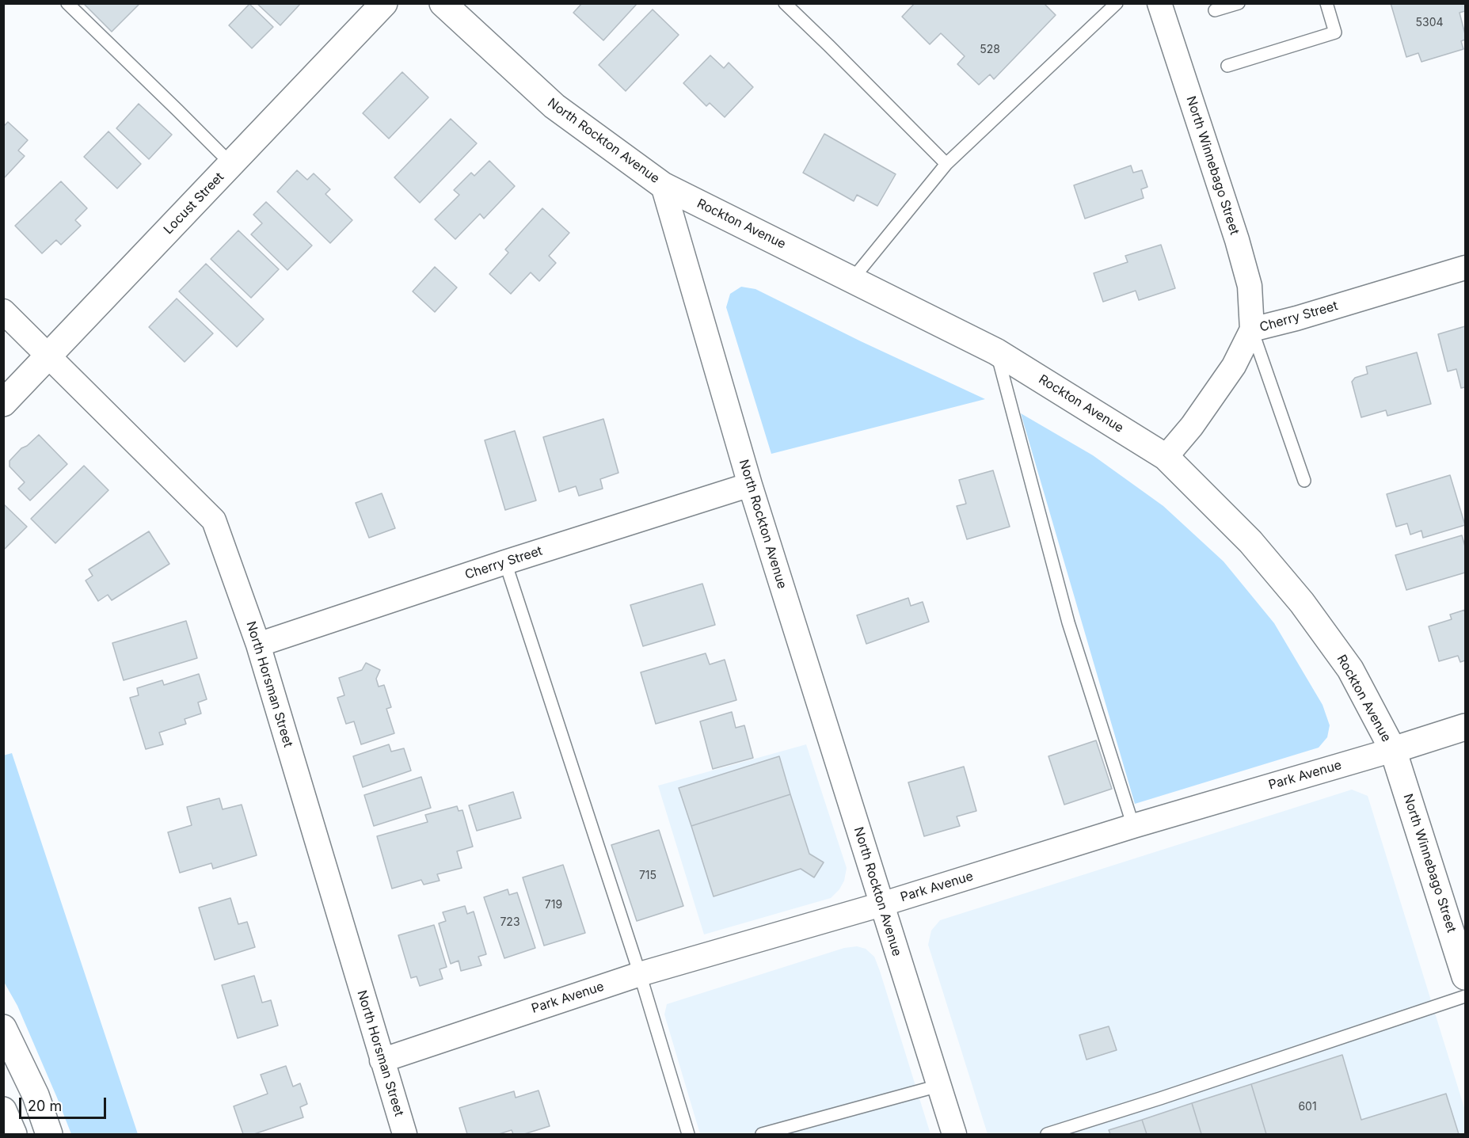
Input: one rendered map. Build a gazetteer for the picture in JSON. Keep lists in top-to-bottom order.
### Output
{
  "streets": {
    "main road": [
      "North Rockton Avenue",
      "North Winnebago Street",
      "Locust Street",
      "Rockton Avenue",
      "Park Avenue"
    ],
    "street": ["Cherry Street", "North Horsman Street"]
  },
  "crossings": [
    ["North Rockton Avenue", "Rockton Avenue"],
    ["North Rockton Avenue", "Cherry Street"],
    ["North Rockton Avenue", "Park Avenue"],
    ["North Winnebago Street", "Rockton Avenue"],
    ["North Winnebago Street", "Cherry Street"],
    ["North Winnebago Street", "Park Avenue"],
    ["Locust Street", "North Horsman Street"],
    ["Rockton Avenue", "Cherry Street"],
    ["Rockton Avenue", "Park Avenue"],
    ["Cherry Street", "North Horsman Street"],
    ["North Horsman Street", "Park Avenue"]
  ],
  "house_numbers": [
    "5304",
    "528",
    "715",
    "719",
    "723",
    "601"
  ],
  "scale_bar": "20 m"
}
